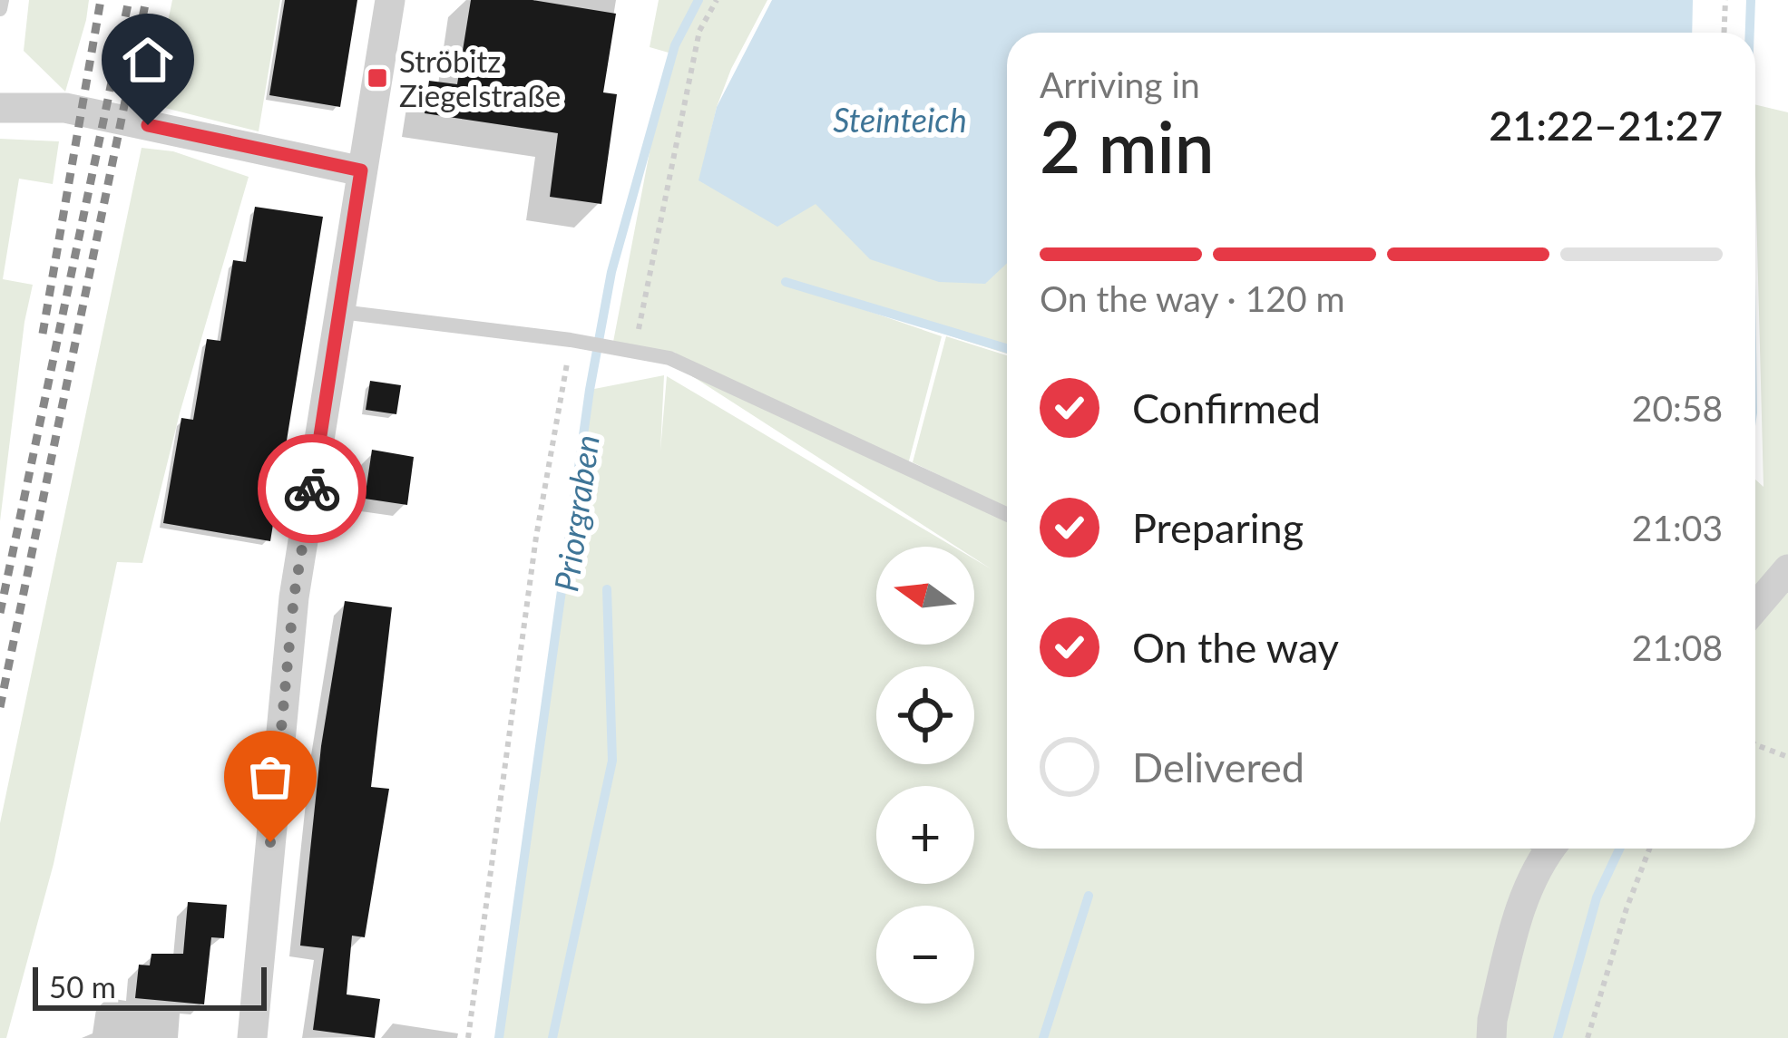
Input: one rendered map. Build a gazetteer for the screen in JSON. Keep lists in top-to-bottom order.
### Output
{
  "water": ["Steinteich", "Priorgraben"],
  "places": {
    "transit": ["Ströbitz Ziegelstraße"]
  },
  "scale_bar": "50 m",
  "north": "left",
  "page": {
    "heading": ["2 min", "Arriving in", "21:22–21:27"],
    "bar": "On the way · 120 m",
    "list": [
      ["Confirmed", "20:58"],
      ["Preparing", "21:03"],
      ["On the way", "21:08"],
      "Delivered"
    ],
    "map_buttons": ["+", "−"],
    "scale": "50 m"
  }
}
